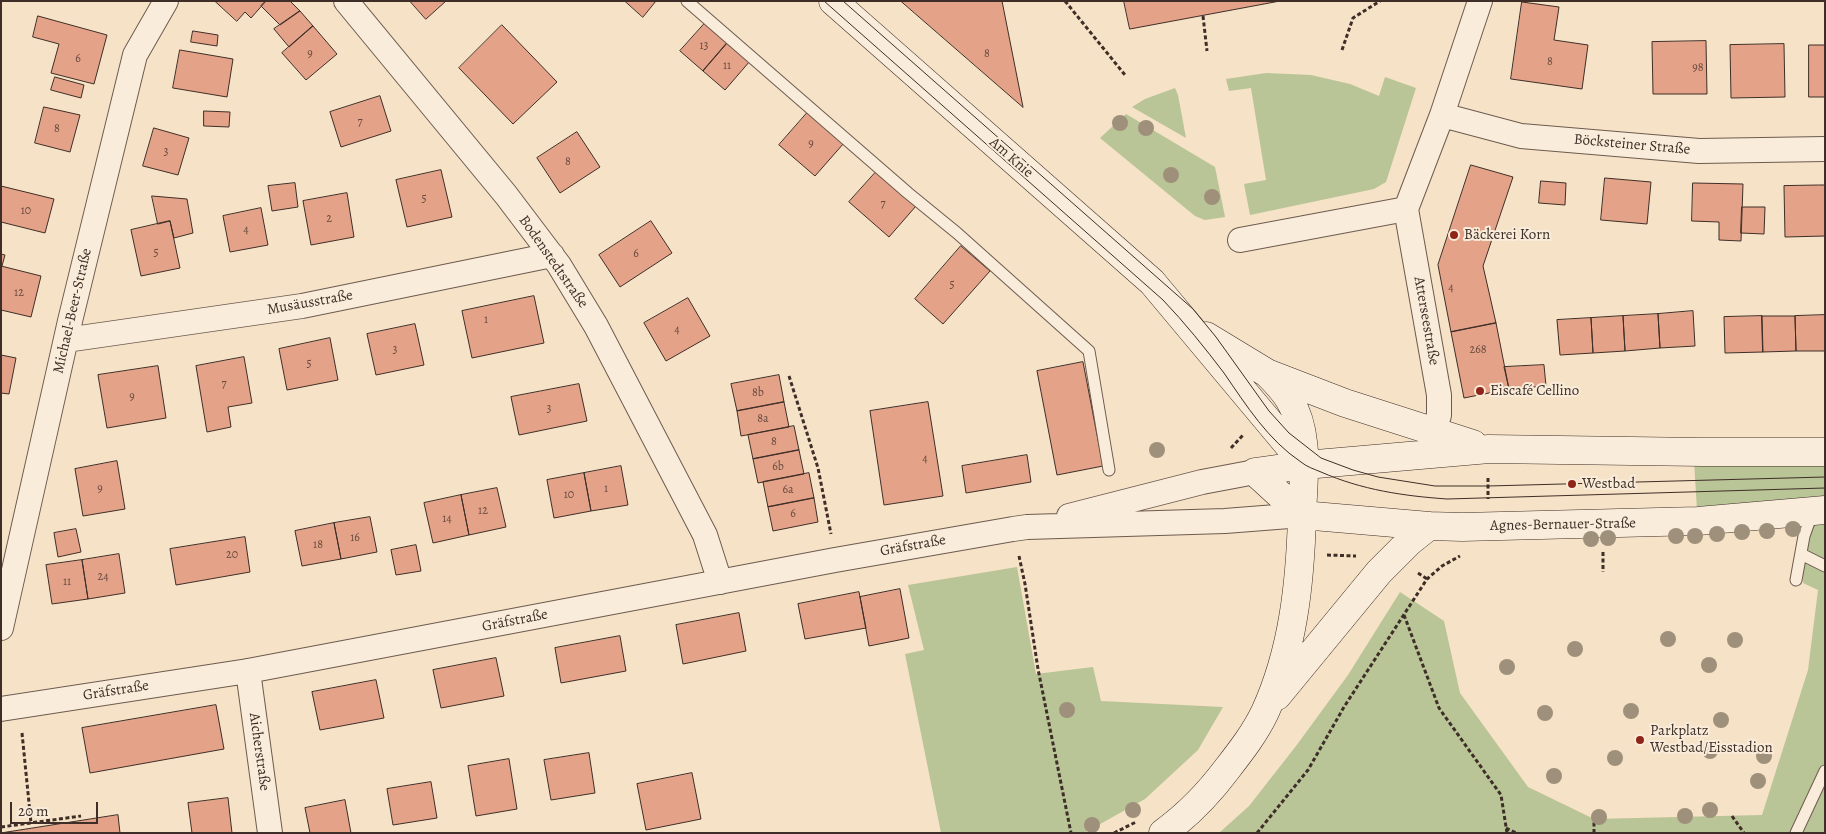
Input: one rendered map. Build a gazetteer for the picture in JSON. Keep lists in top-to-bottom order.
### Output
{
  "streets": {
    "main road": ["Am Knie", "Agnes-Bernauer-Straße"],
    "street": [
      "Böcksteiner Straße",
      "Bodenstedtstraße",
      "Musäusstraße",
      "Michael-Beer-Straße",
      "Atterseestraße",
      "Gräfstraße",
      "Aicherstraße"
    ]
  },
  "crossings": [
    ["Am Knie", "Atterseestraße"],
    ["Bodenstedtstraße", "Musäusstraße"],
    ["Bodenstedtstraße", "Gräfstraße"],
    ["Musäusstraße", "Michael-Beer-Straße"],
    ["Agnes-Bernauer-Straße", "Gräfstraße"],
    ["Gräfstraße", "Aicherstraße"]
  ],
  "places": [
    "Bäckerei Korn",
    "Eiscafé Cellino",
    "Westbad",
    "Parkplatz Westbad/Eisstadion"
  ],
  "house_numbers": [
    "13",
    "9",
    "8",
    "6",
    "8",
    "11",
    "98",
    "7",
    "8",
    "9",
    "3",
    "8",
    "5",
    "7",
    "10",
    "2",
    "4",
    "5",
    "6",
    "5",
    "4",
    "12",
    "1",
    "4",
    "3",
    "268",
    "5",
    "7",
    "8b",
    "9",
    "3",
    "8a",
    "8",
    "4",
    "6b",
    "9",
    "1",
    "6a",
    "10",
    "12",
    "6",
    "14",
    "16",
    "18",
    "20",
    "24",
    "11"
  ],
  "scale_bar": "20 m"
}
